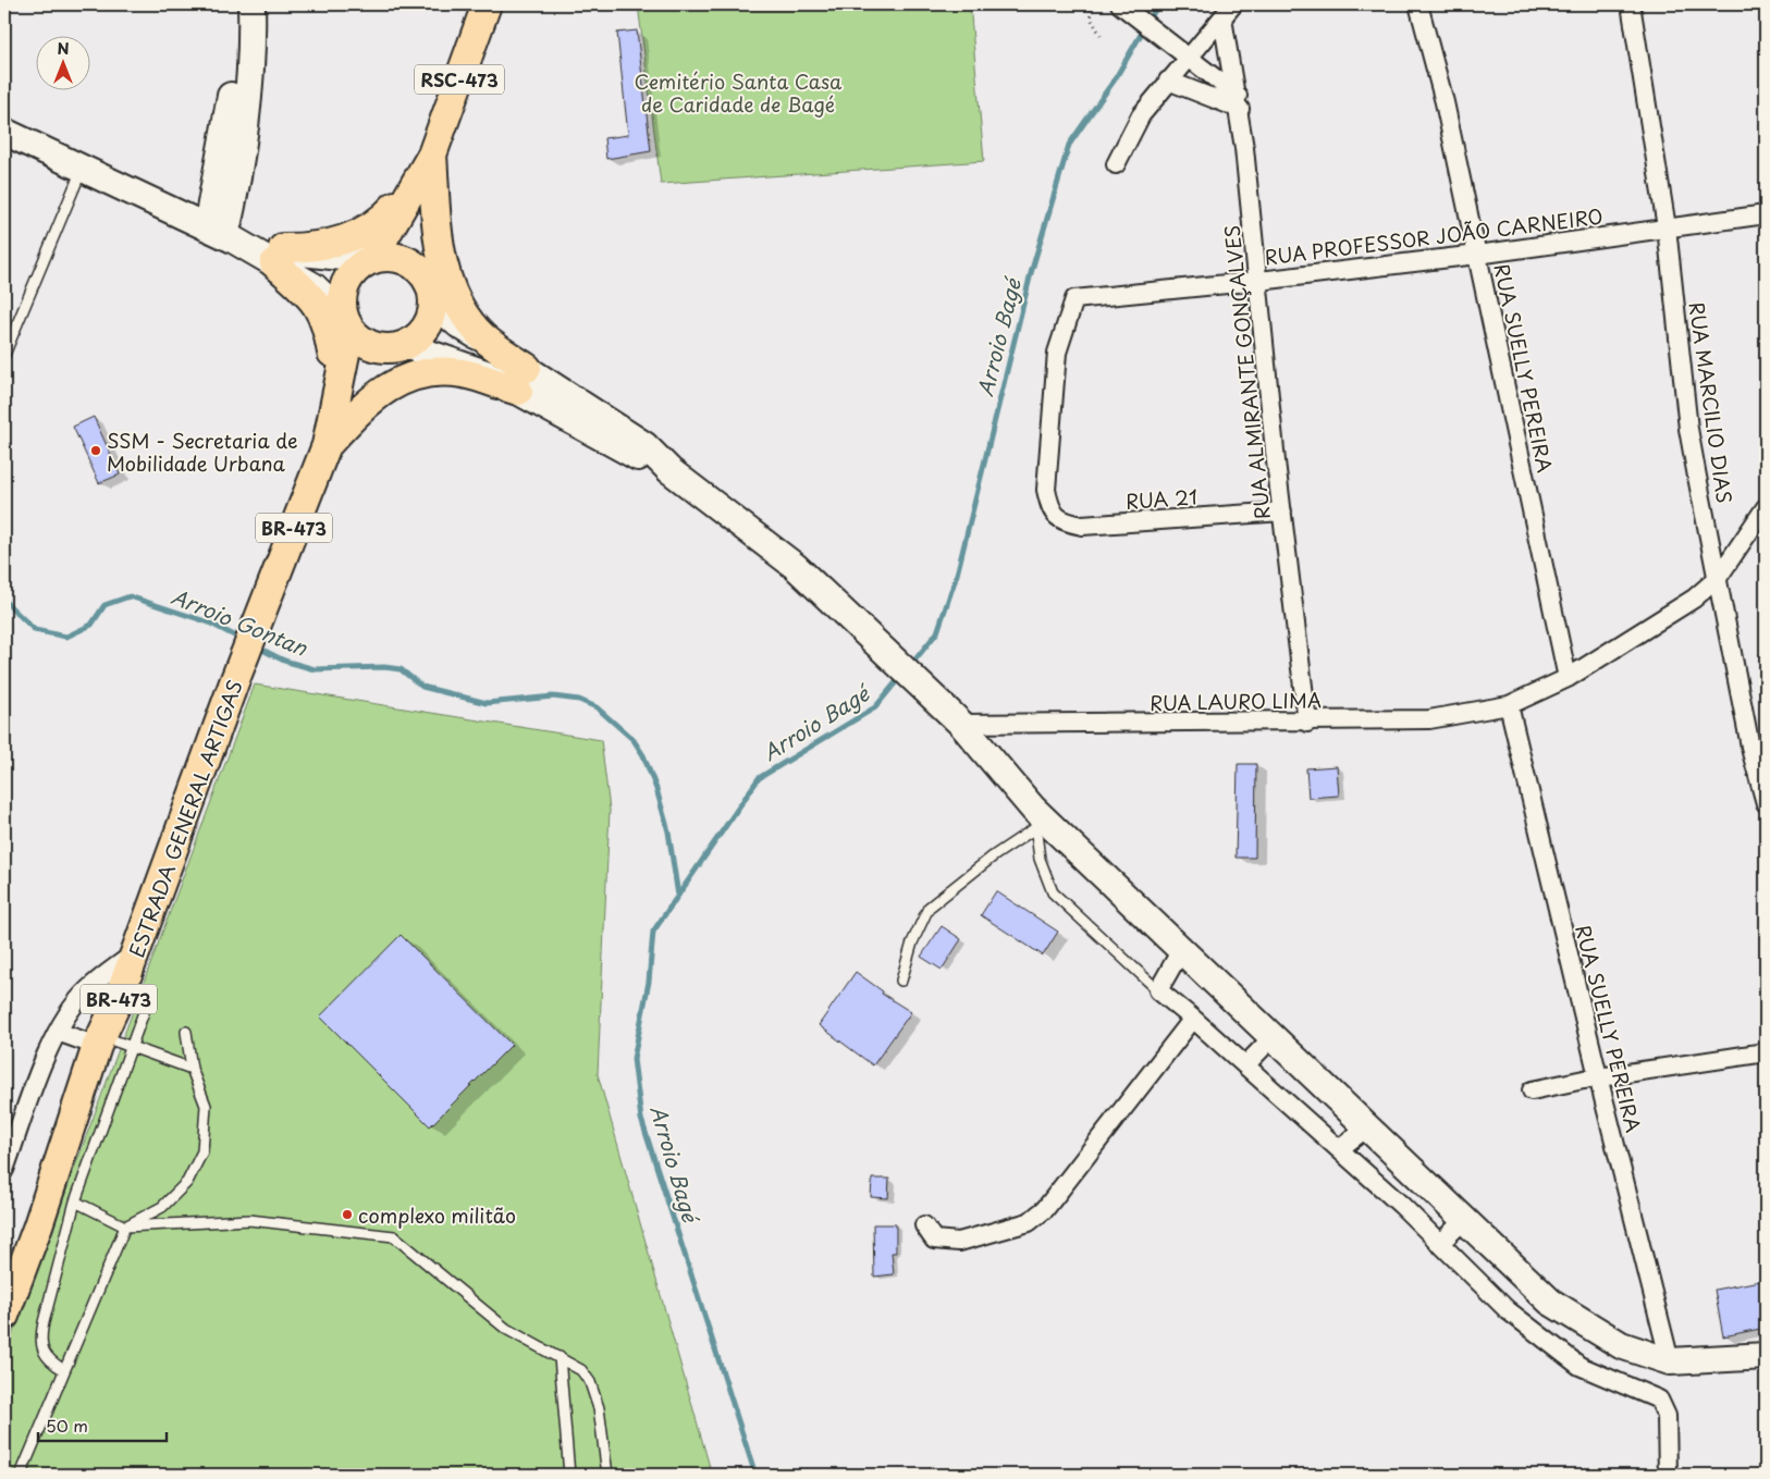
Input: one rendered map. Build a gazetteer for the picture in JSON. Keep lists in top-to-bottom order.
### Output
{
  "streets": {
    "main road": ["RSC-473", "BR-473", "ESTRADA GENERAL ARTIGAS"],
    "street": [
      "RUA PROFESSOR JOÃO CARNEIRO",
      "RUA SUELLY PEREIRA",
      "RUA ALMIRANTE GONÇALVES",
      "RUA MARCILIO DIAS",
      "RUA 21",
      "RUA LAURO LIMA"
    ]
  },
  "crossings": [
    ["RUA PROFESSOR JOÃO CARNEIRO", "RUA SUELLY PEREIRA"],
    ["RUA PROFESSOR JOÃO CARNEIRO", "RUA ALMIRANTE GONÇALVES"],
    ["RUA PROFESSOR JOÃO CARNEIRO", "RUA MARCILIO DIAS"],
    ["RUA PROFESSOR JOÃO CARNEIRO", "RUA 21"],
    ["RUA SUELLY PEREIRA", "RUA LAURO LIMA"],
    ["RUA ALMIRANTE GONÇALVES", "RUA 21"],
    ["RUA ALMIRANTE GONÇALVES", "RUA LAURO LIMA"],
    ["RUA MARCILIO DIAS", "RUA LAURO LIMA"]
  ],
  "water": ["Arroio Bagé", "Arroio Gontan"],
  "parks": ["Cemitério Santa Casa de Caridade de Bagé"],
  "places": ["SSM - Secretaria de Mobilidade Urbana", "complexo militão"],
  "scale_bar": "50 m",
  "north": "top"
}
